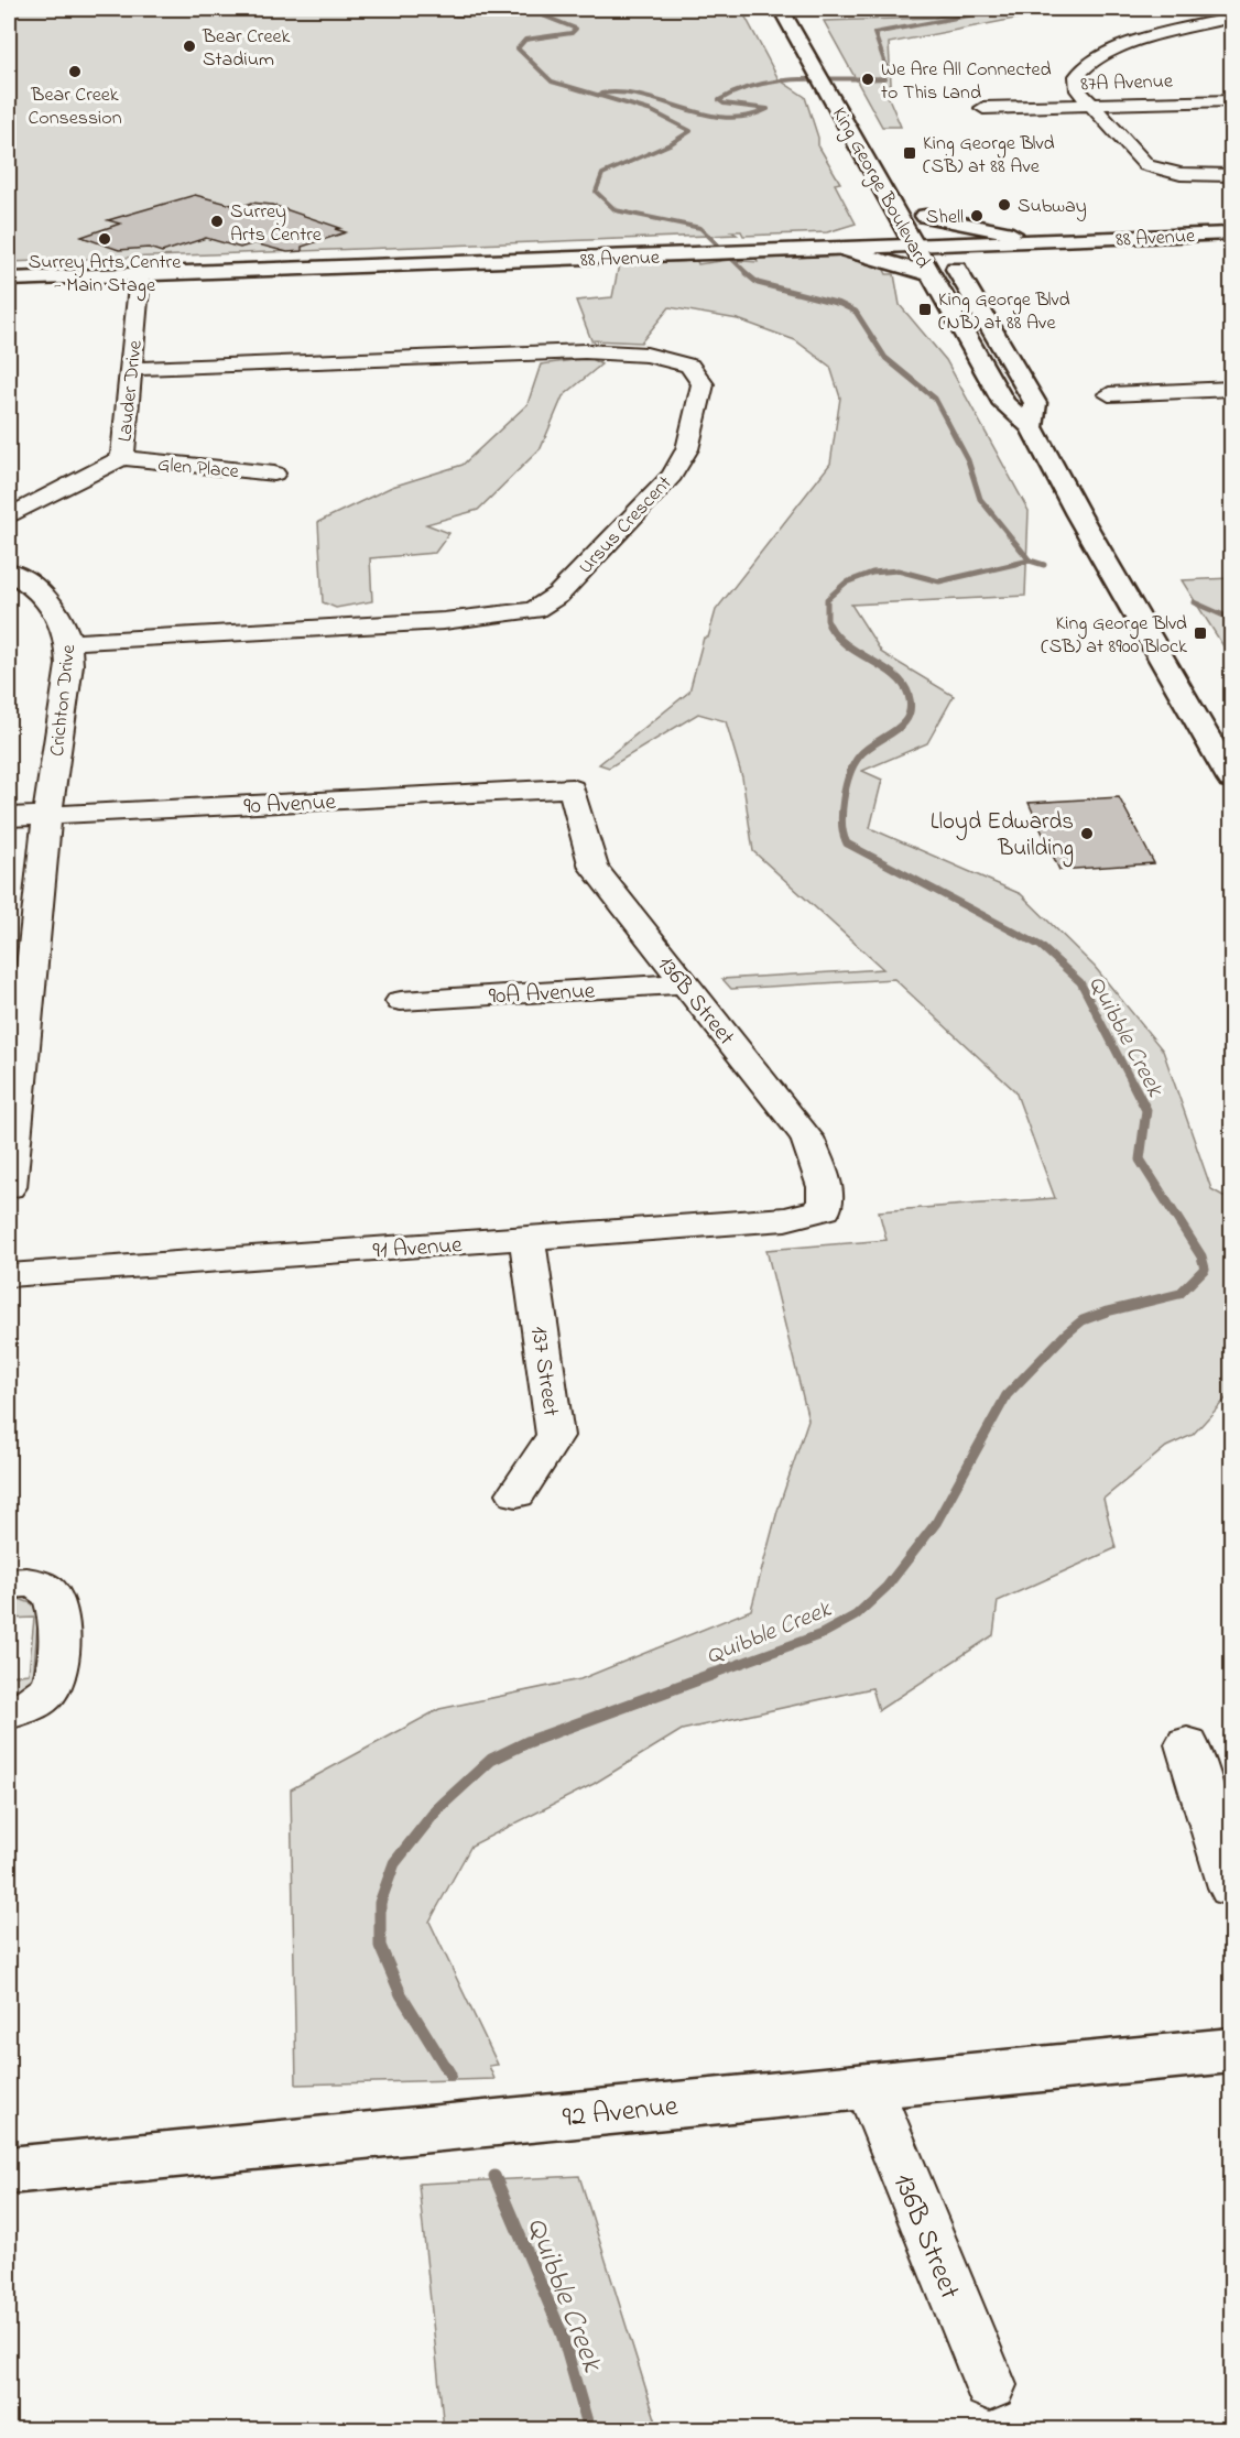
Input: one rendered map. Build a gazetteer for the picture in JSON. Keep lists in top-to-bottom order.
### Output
{
  "streets": {
    "main road": ["King George Boulevard", "88 Avenue", "92 Avenue"],
    "street": [
      "87A Avenue",
      "Lauder Drive",
      "Glen Place",
      "Ursus Crescent",
      "Crichton Drive",
      "90 Avenue",
      "90A Avenue",
      "136B Street",
      "91 Avenue",
      "137 Street"
    ]
  },
  "crossings": [
    ["King George Boulevard", "88 Avenue"],
    ["88 Avenue", "Lauder Drive"],
    ["Lauder Drive", "Glen Place"],
    ["Lauder Drive", "Ursus Crescent"],
    ["Ursus Crescent", "Crichton Drive"],
    ["Crichton Drive", "90 Avenue"],
    ["90 Avenue", "136B Street"],
    ["90A Avenue", "136B Street"],
    ["136B Street", "91 Avenue"],
    ["136B Street", "92 Avenue"],
    ["91 Avenue", "137 Street"]
  ],
  "water": ["Quibble Creek"],
  "places": {
    "other": [
      "Bear Creek Stadium",
      "Bear Creek Consession",
      "We Are All Connected to This Land",
      "Subway",
      "Shell",
      "Surrey Arts Centre",
      "Surrey Arts Centre - Main Stage",
      "Lloyd Edwards Building"
    ],
    "transit": ["King George Blvd (SB) at 88 Ave", "King George Blvd (NB) at 88 Ave", "King George Blvd (SB) at 8900 Block"]
  }
}
